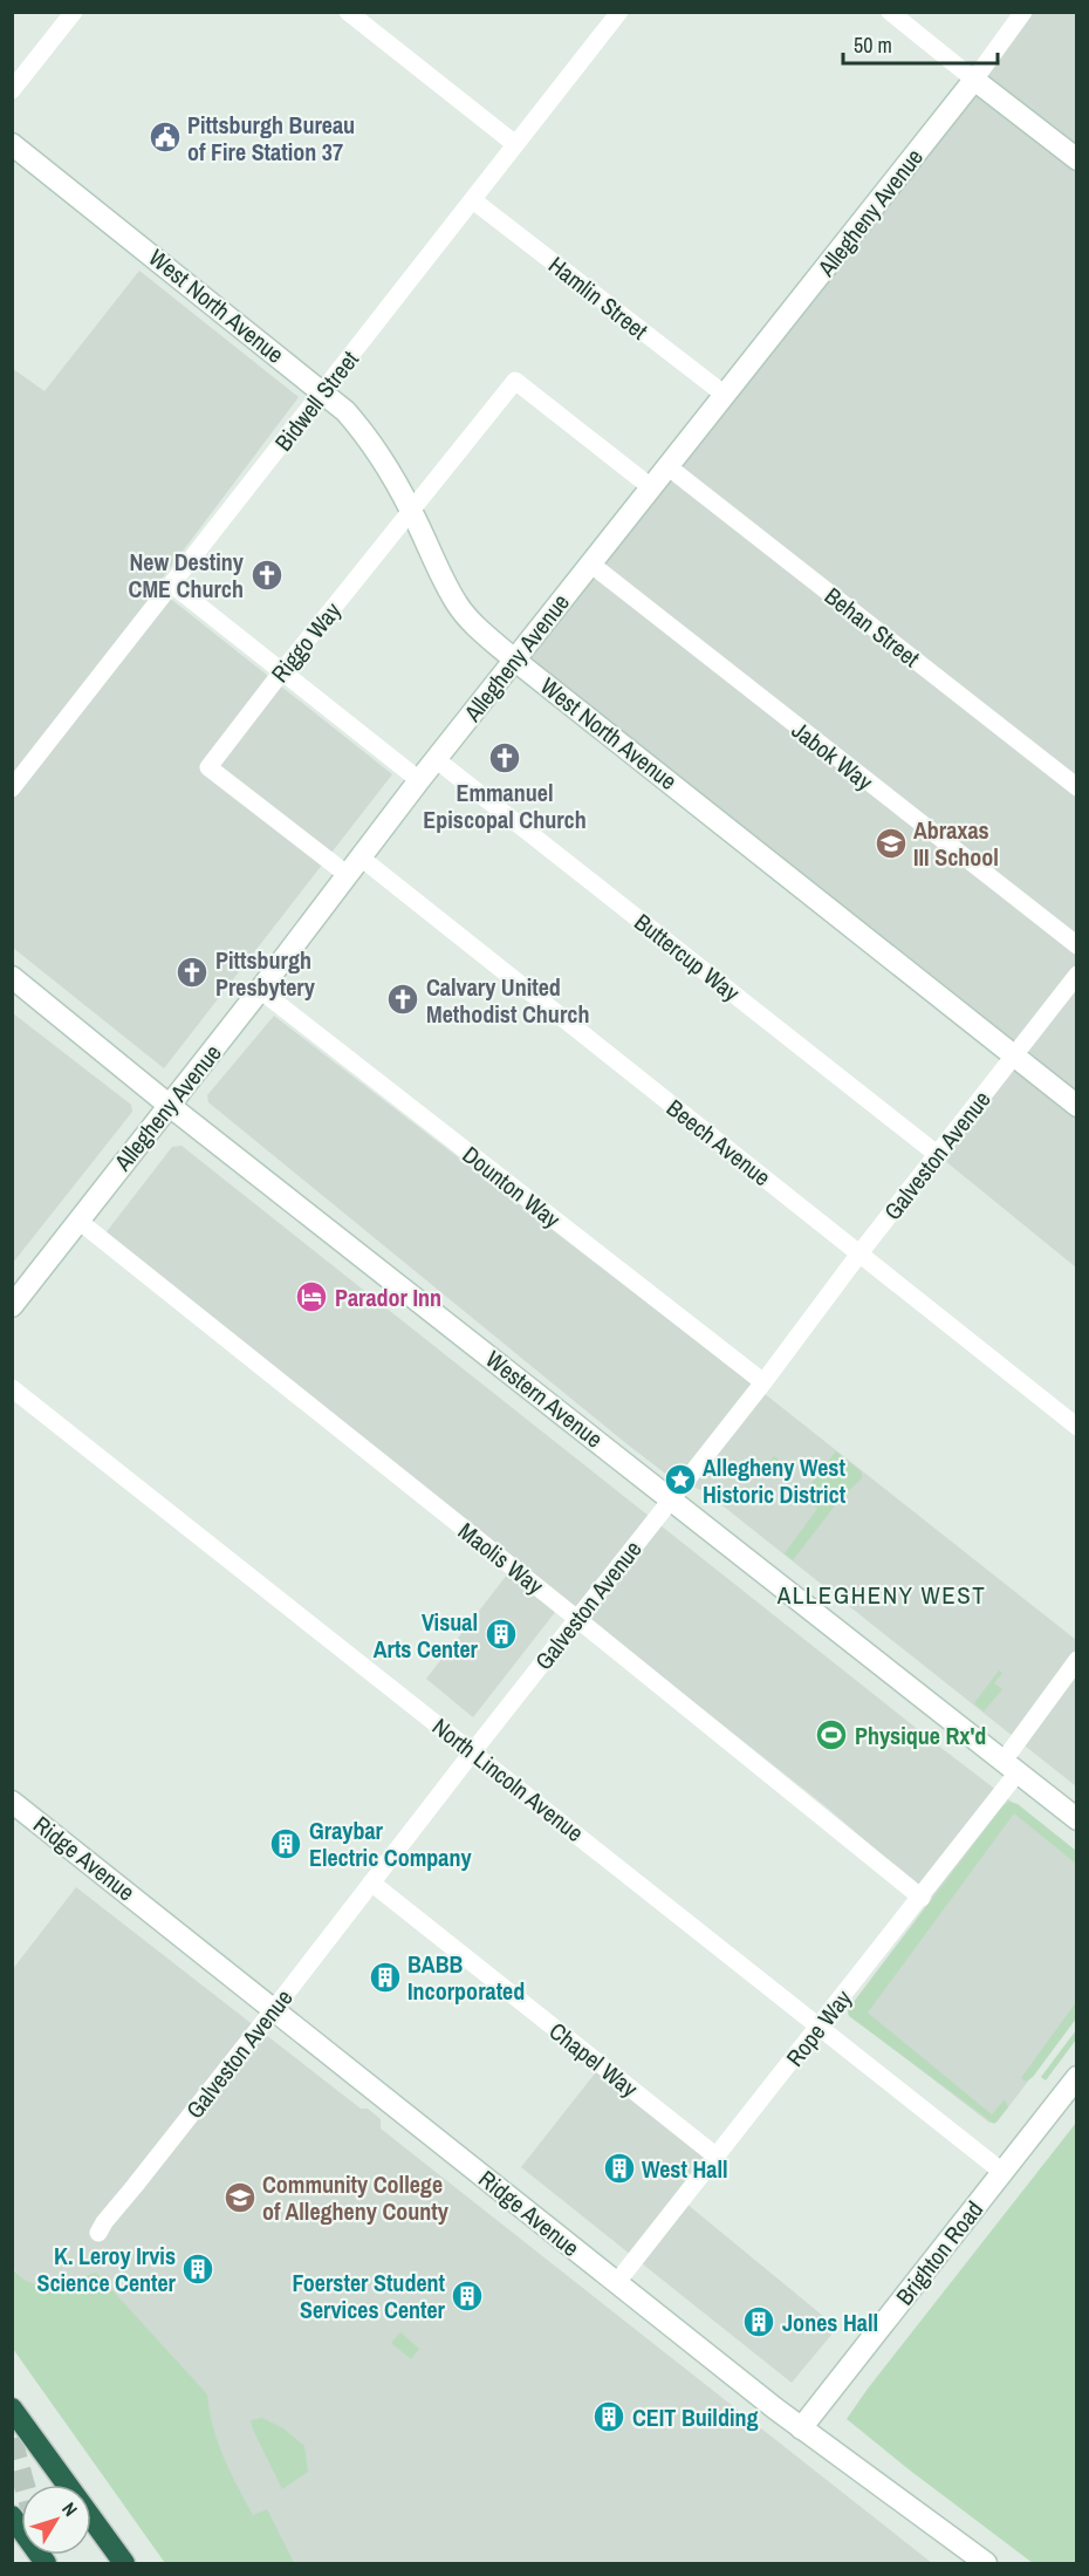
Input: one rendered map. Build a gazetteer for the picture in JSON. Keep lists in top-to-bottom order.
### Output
{
  "streets": {
    "main road": [
      "Allegheny Avenue",
      "West North Avenue",
      "Western Avenue",
      "Ridge Avenue",
      "Brighton Road"
    ],
    "street": [
      "Hamlin Street",
      "Bidwell Street",
      "Behan Street",
      "Riggo Way",
      "Jabok Way",
      "Buttercup Way",
      "Beech Avenue",
      "Galveston Avenue",
      "Dounton Way",
      "Maolis Way",
      "North Lincoln Avenue",
      "Rope Way",
      "Chapel Way"
    ]
  },
  "crossings": [
    ["Allegheny Avenue", "Hamlin Street"],
    ["Allegheny Avenue", "West North Avenue"],
    ["Allegheny Avenue", "Behan Street"],
    ["Allegheny Avenue", "Riggo Way"],
    ["Allegheny Avenue", "Jabok Way"],
    ["Allegheny Avenue", "Buttercup Way"],
    ["Allegheny Avenue", "Beech Avenue"],
    ["Allegheny Avenue", "Dounton Way"],
    ["Allegheny Avenue", "Western Avenue"],
    ["Allegheny Avenue", "Maolis Way"],
    ["Hamlin Street", "Bidwell Street"],
    ["West North Avenue", "Bidwell Street"],
    ["West North Avenue", "Riggo Way"],
    ["West North Avenue", "Galveston Avenue"],
    ["Buttercup Way", "Galveston Avenue"],
    ["Beech Avenue", "Galveston Avenue"],
    ["Galveston Avenue", "Dounton Way"],
    ["Galveston Avenue", "Western Avenue"],
    ["Galveston Avenue", "Maolis Way"],
    ["Galveston Avenue", "North Lincoln Avenue"],
    ["Galveston Avenue", "Ridge Avenue"],
    ["Galveston Avenue", "Chapel Way"],
    ["Western Avenue", "Rope Way"],
    ["Maolis Way", "Rope Way"],
    ["North Lincoln Avenue", "Rope Way"],
    ["North Lincoln Avenue", "Brighton Road"],
    ["Ridge Avenue", "Rope Way"],
    ["Ridge Avenue", "Brighton Road"],
    ["Rope Way", "Chapel Way"]
  ],
  "districts": ["ALLEGHENY WEST"],
  "places": {
    "public building": ["Pittsburgh Bureau of Fire Station 37"],
    "church": [
      "New Destiny CME Church",
      "Emmanuel Episcopal Church",
      "Pittsburgh Presbytery",
      "Calvary United Methodist Church"
    ],
    "school or university": ["Abraxas III School", "Community College of Allegheny County"],
    "hotel": ["Parador Inn"],
    "place": ["Allegheny West Historic District"],
    "building": [
      "Visual Arts Center",
      "Graybar Electric Company",
      "BABB Incorporated",
      "West Hall",
      "K. Leroy Irvis Science Center",
      "Foerster Student Services Center",
      "Jones Hall",
      "CEIT Building"
    ],
    "sports": ["Physique Rx'd"]
  },
  "scale_bar": "50 m",
  "north": "top right"
}
